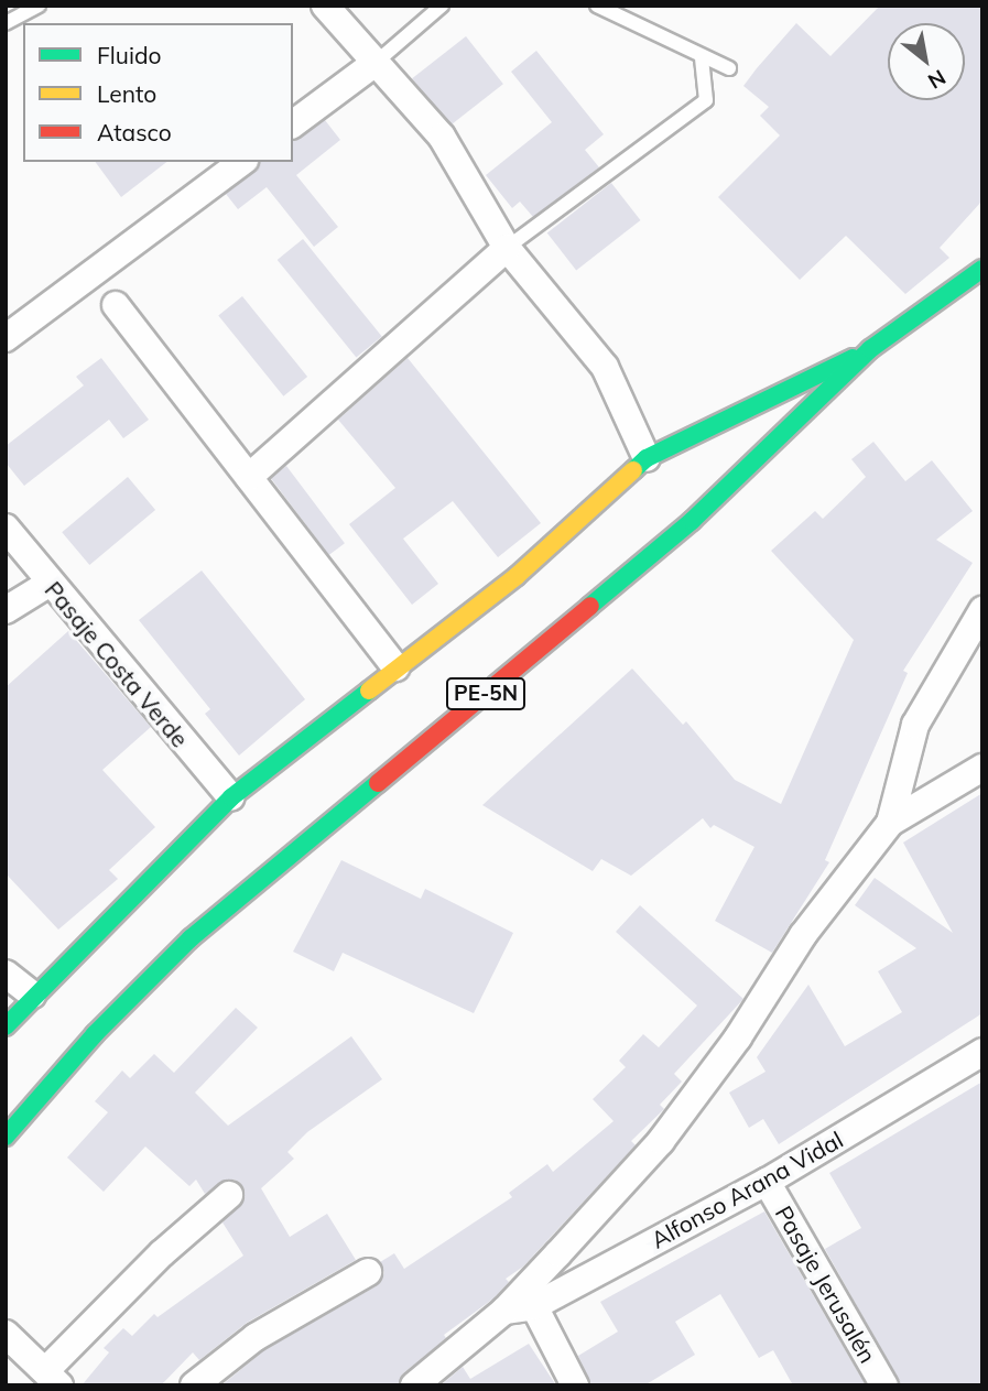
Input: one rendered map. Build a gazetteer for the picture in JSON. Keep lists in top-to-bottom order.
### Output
{
  "streets": {
    "main road": ["PE-5N"],
    "street": ["Pasaje Costa Verde", "Alfonso Arana Vidal", "Pasaje Jerusalén"]
  },
  "crossings": [
    ["Alfonso Arana Vidal", "Pasaje Jerusalén"]
  ],
  "legend": ["Fluido", "Lento", "Atasco"],
  "north": "bottom right"
}
